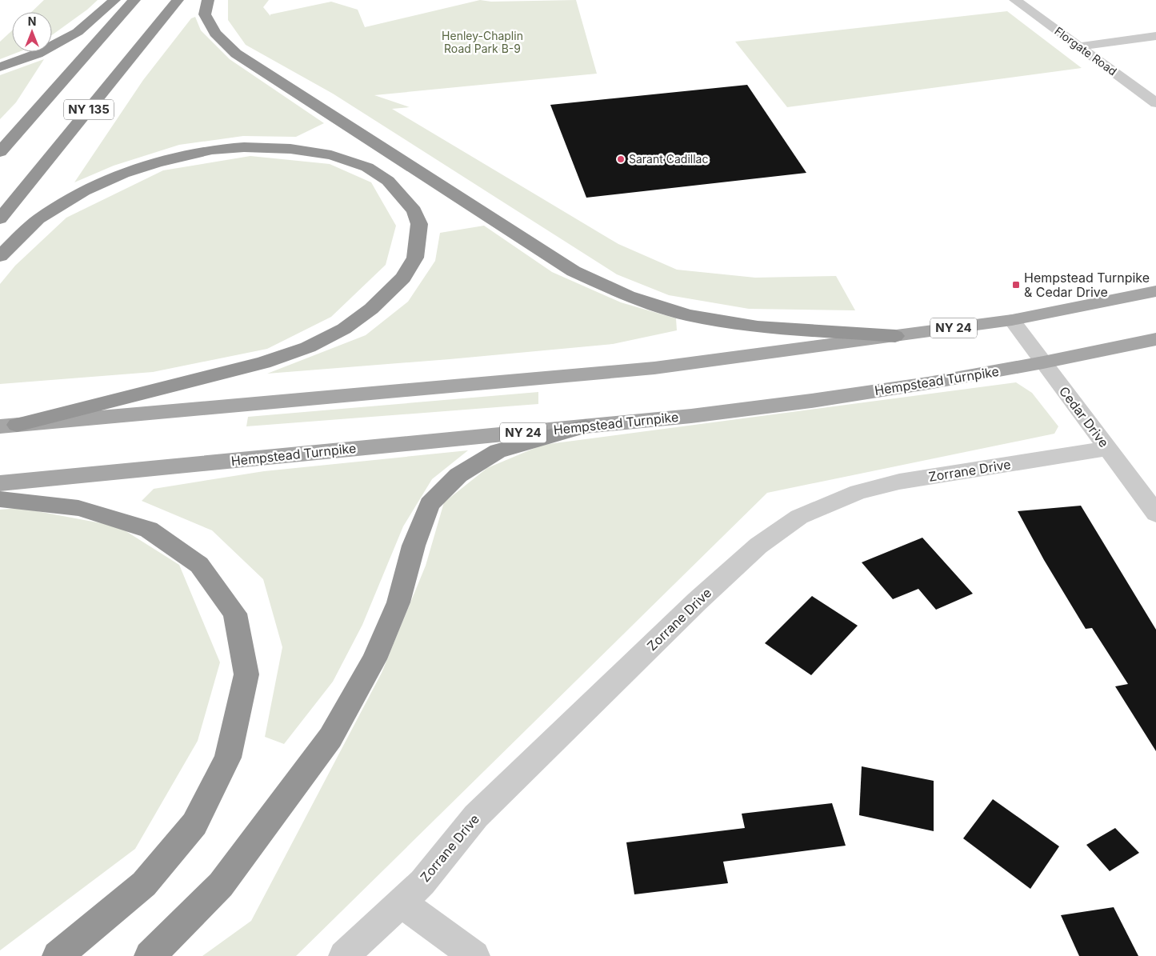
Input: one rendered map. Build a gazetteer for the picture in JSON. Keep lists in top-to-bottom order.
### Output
{
  "streets": {
    "highway": ["NY 135"],
    "main road": ["NY 24", "Hempstead Turnpike"],
    "street": ["Florgate Road", "Cedar Drive", "Zorrane Drive"]
  },
  "crossings": [
    ["NY 24", "Cedar Drive"],
    ["Hempstead Turnpike", "Cedar Drive"],
    ["Cedar Drive", "Zorrane Drive"]
  ],
  "parks": ["Henley-Chaplin Road Park B-9"],
  "places": {
    "other": ["Sarant Cadillac"],
    "transit": ["Hempstead Turnpike & Cedar Drive"]
  },
  "north": "top"
}
